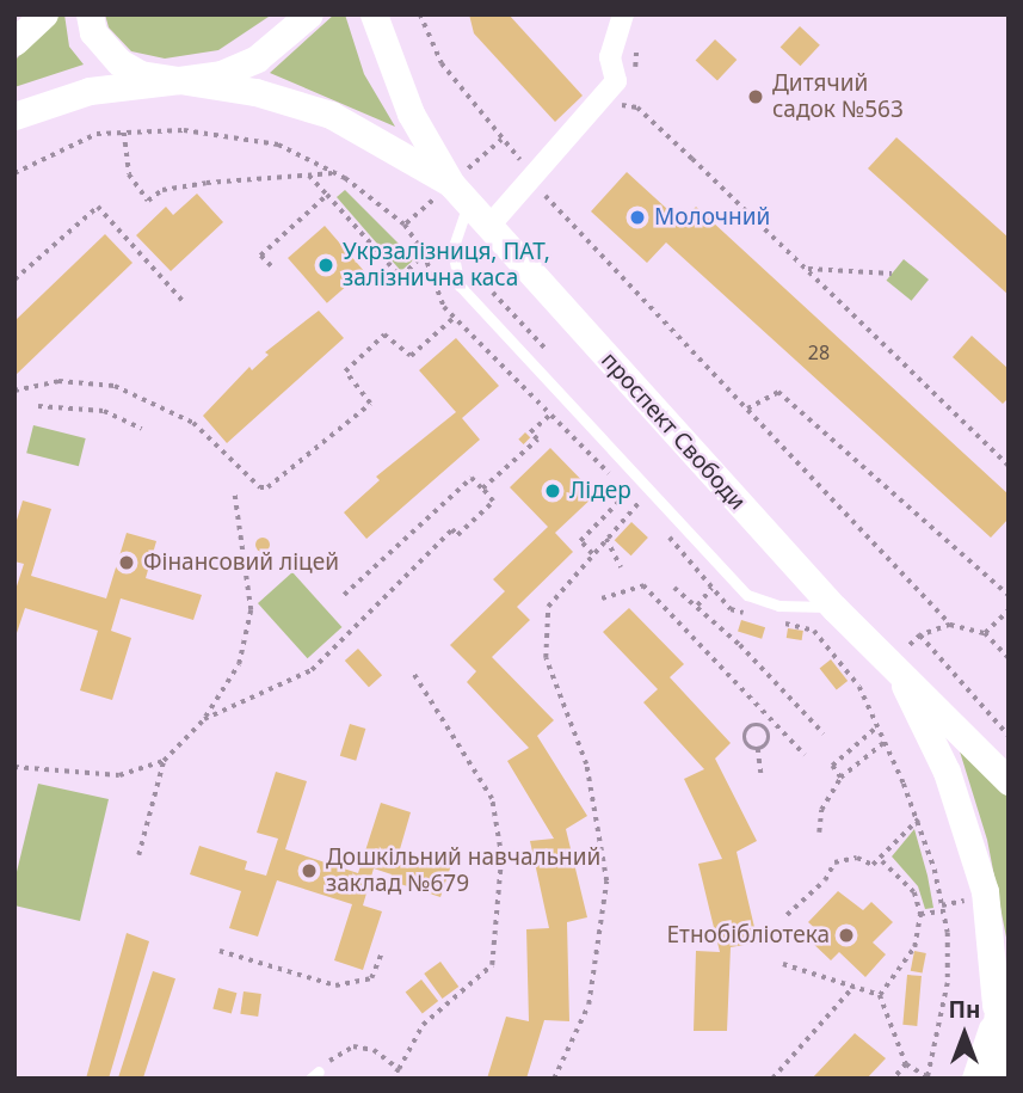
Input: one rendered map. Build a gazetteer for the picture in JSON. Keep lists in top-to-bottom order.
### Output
{
  "streets": {
    "street": ["проспект Свободи"]
  },
  "places": [
    "Дитячий садок №563",
    "Молочний",
    "Укрзалізниця, ПАТ, залізнична каса",
    "Лідер",
    "Фінансовий ліцей",
    "Дошкільний навчальний заклад №679",
    "Етнобібліотека"
  ],
  "house_numbers": ["28"],
  "north": "top"
}
